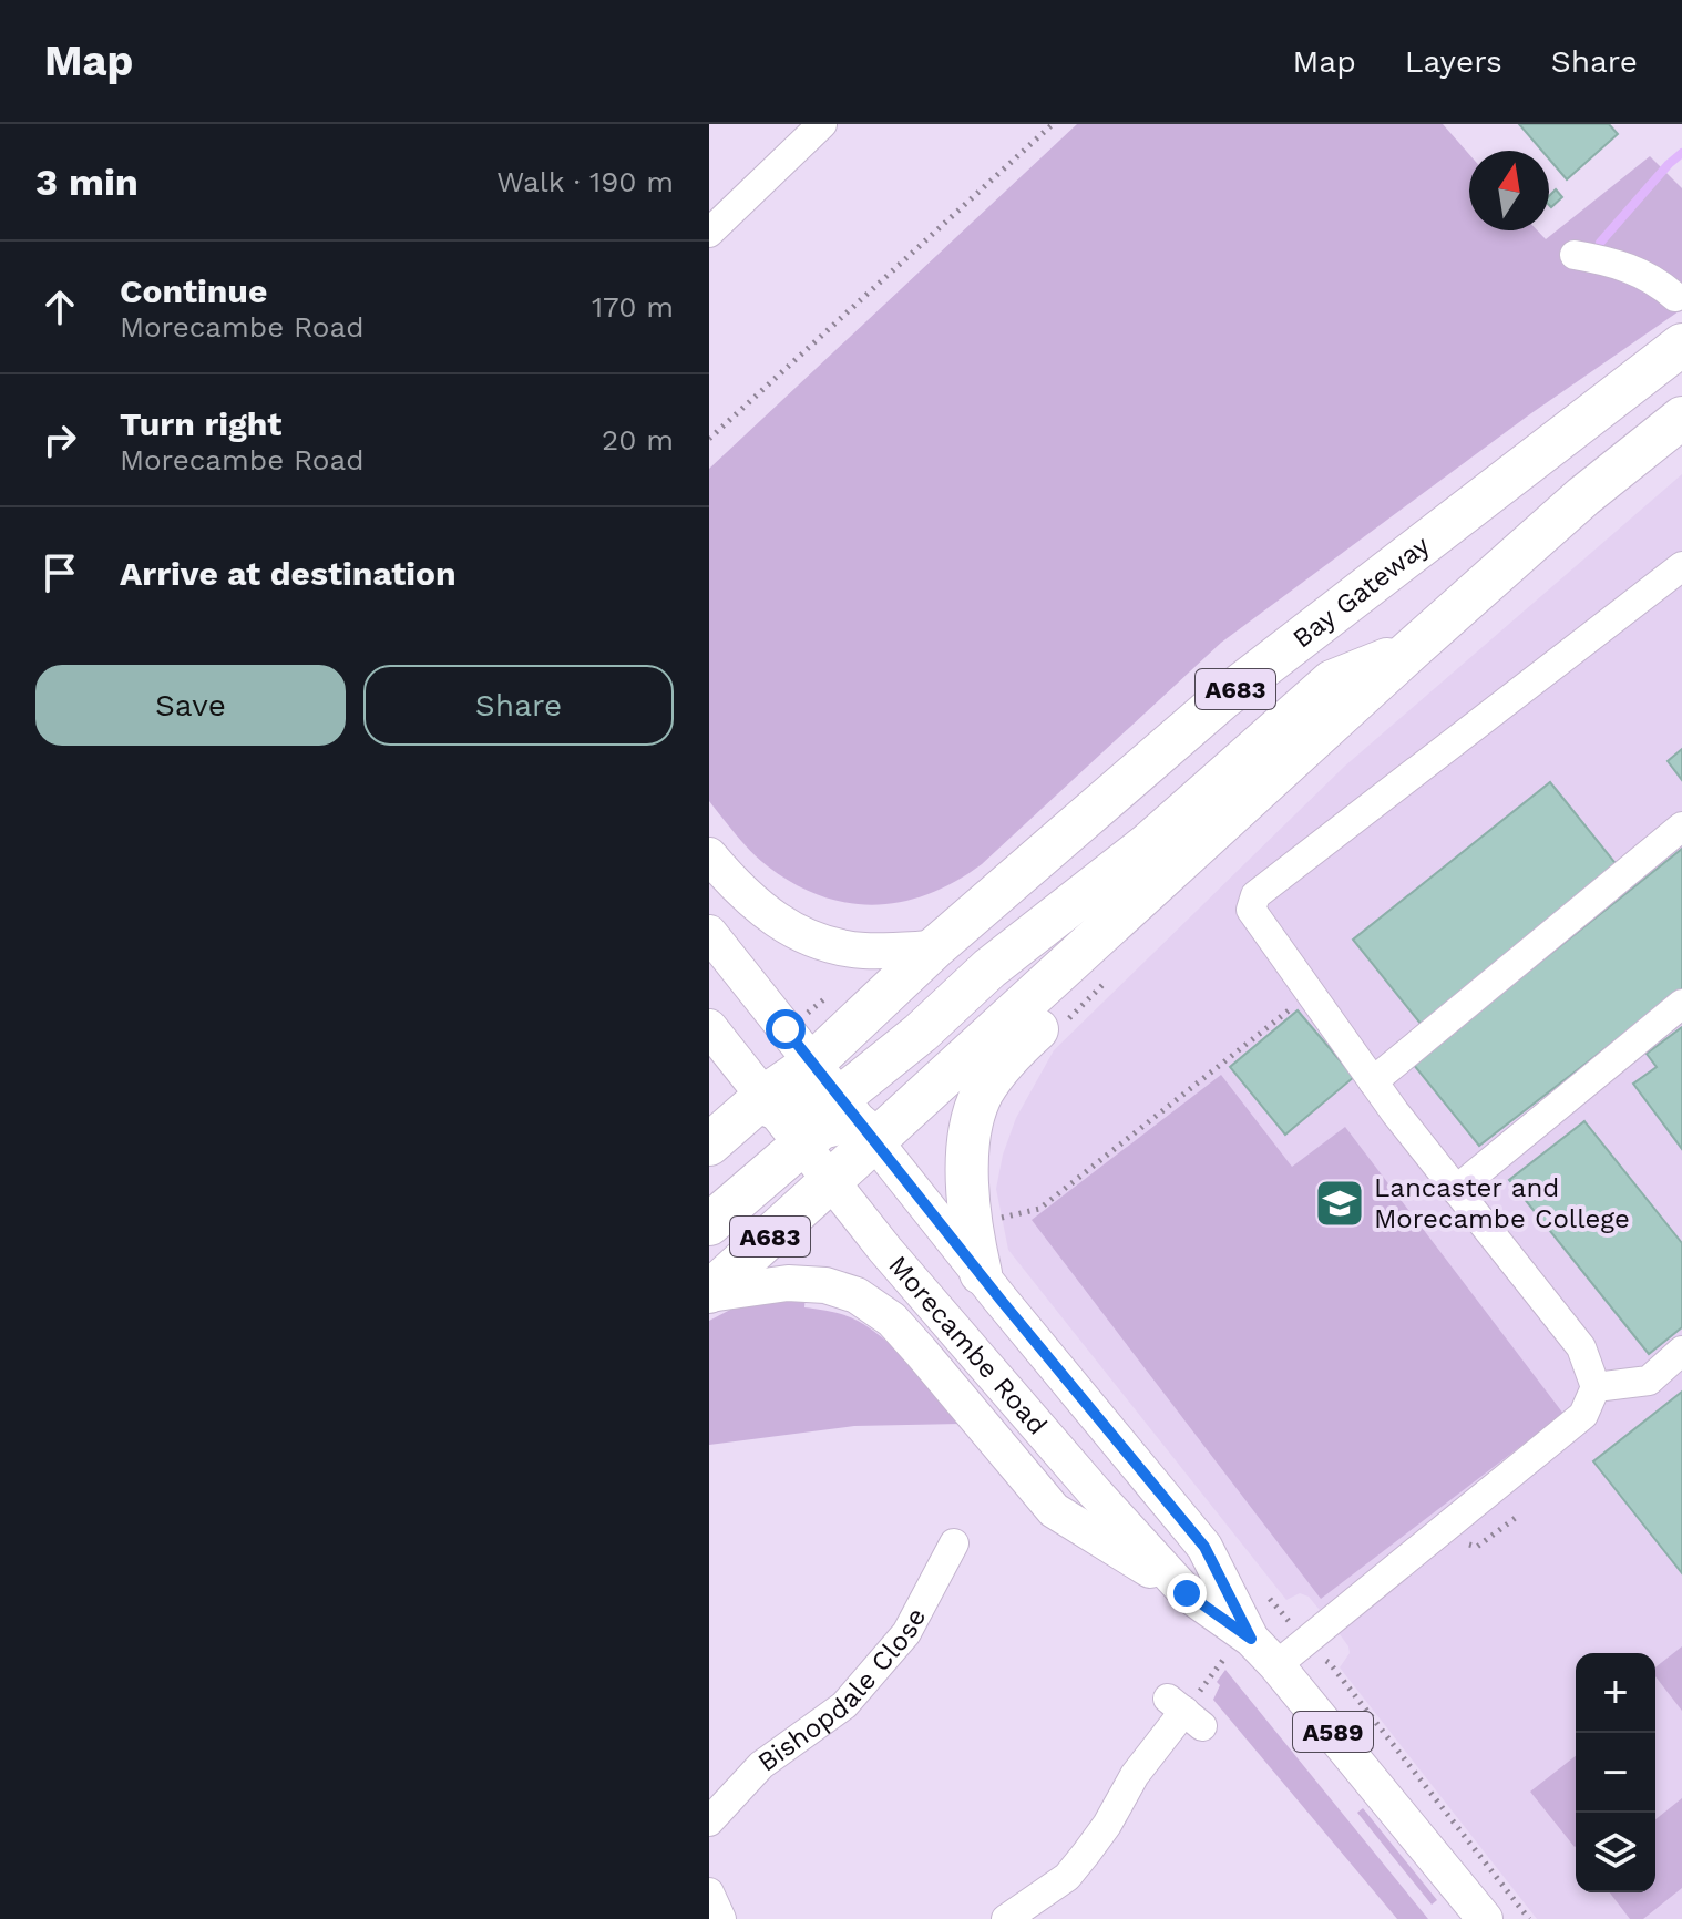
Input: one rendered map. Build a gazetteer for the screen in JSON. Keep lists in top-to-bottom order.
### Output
{
  "streets": {
    "highway": ["Bay Gateway", "A683"],
    "main road": ["Morecambe Road", "A589"],
    "street": ["Bishopdale Close"]
  },
  "crossings": [
    ["Bay Gateway", "A683"],
    ["Bay Gateway", "Morecambe Road"],
    ["A683", "Morecambe Road"]
  ],
  "places": {
    "school or university": ["Lancaster and Morecambe College"]
  },
  "north": "top",
  "page": {
    "header": "Map",
    "nav": ["Map", "Layers", "Share"],
    "heading": ["3 min", "Walk · 190 m"],
    "list": [
      ["Continue", "Morecambe Road", "170 m"],
      ["Turn right", "Morecambe Road", "20 m"],
      "Arrive at destination"
    ],
    "buttons": ["Save", "Share"],
    "map_buttons": ["+", "−"]
  }
}
